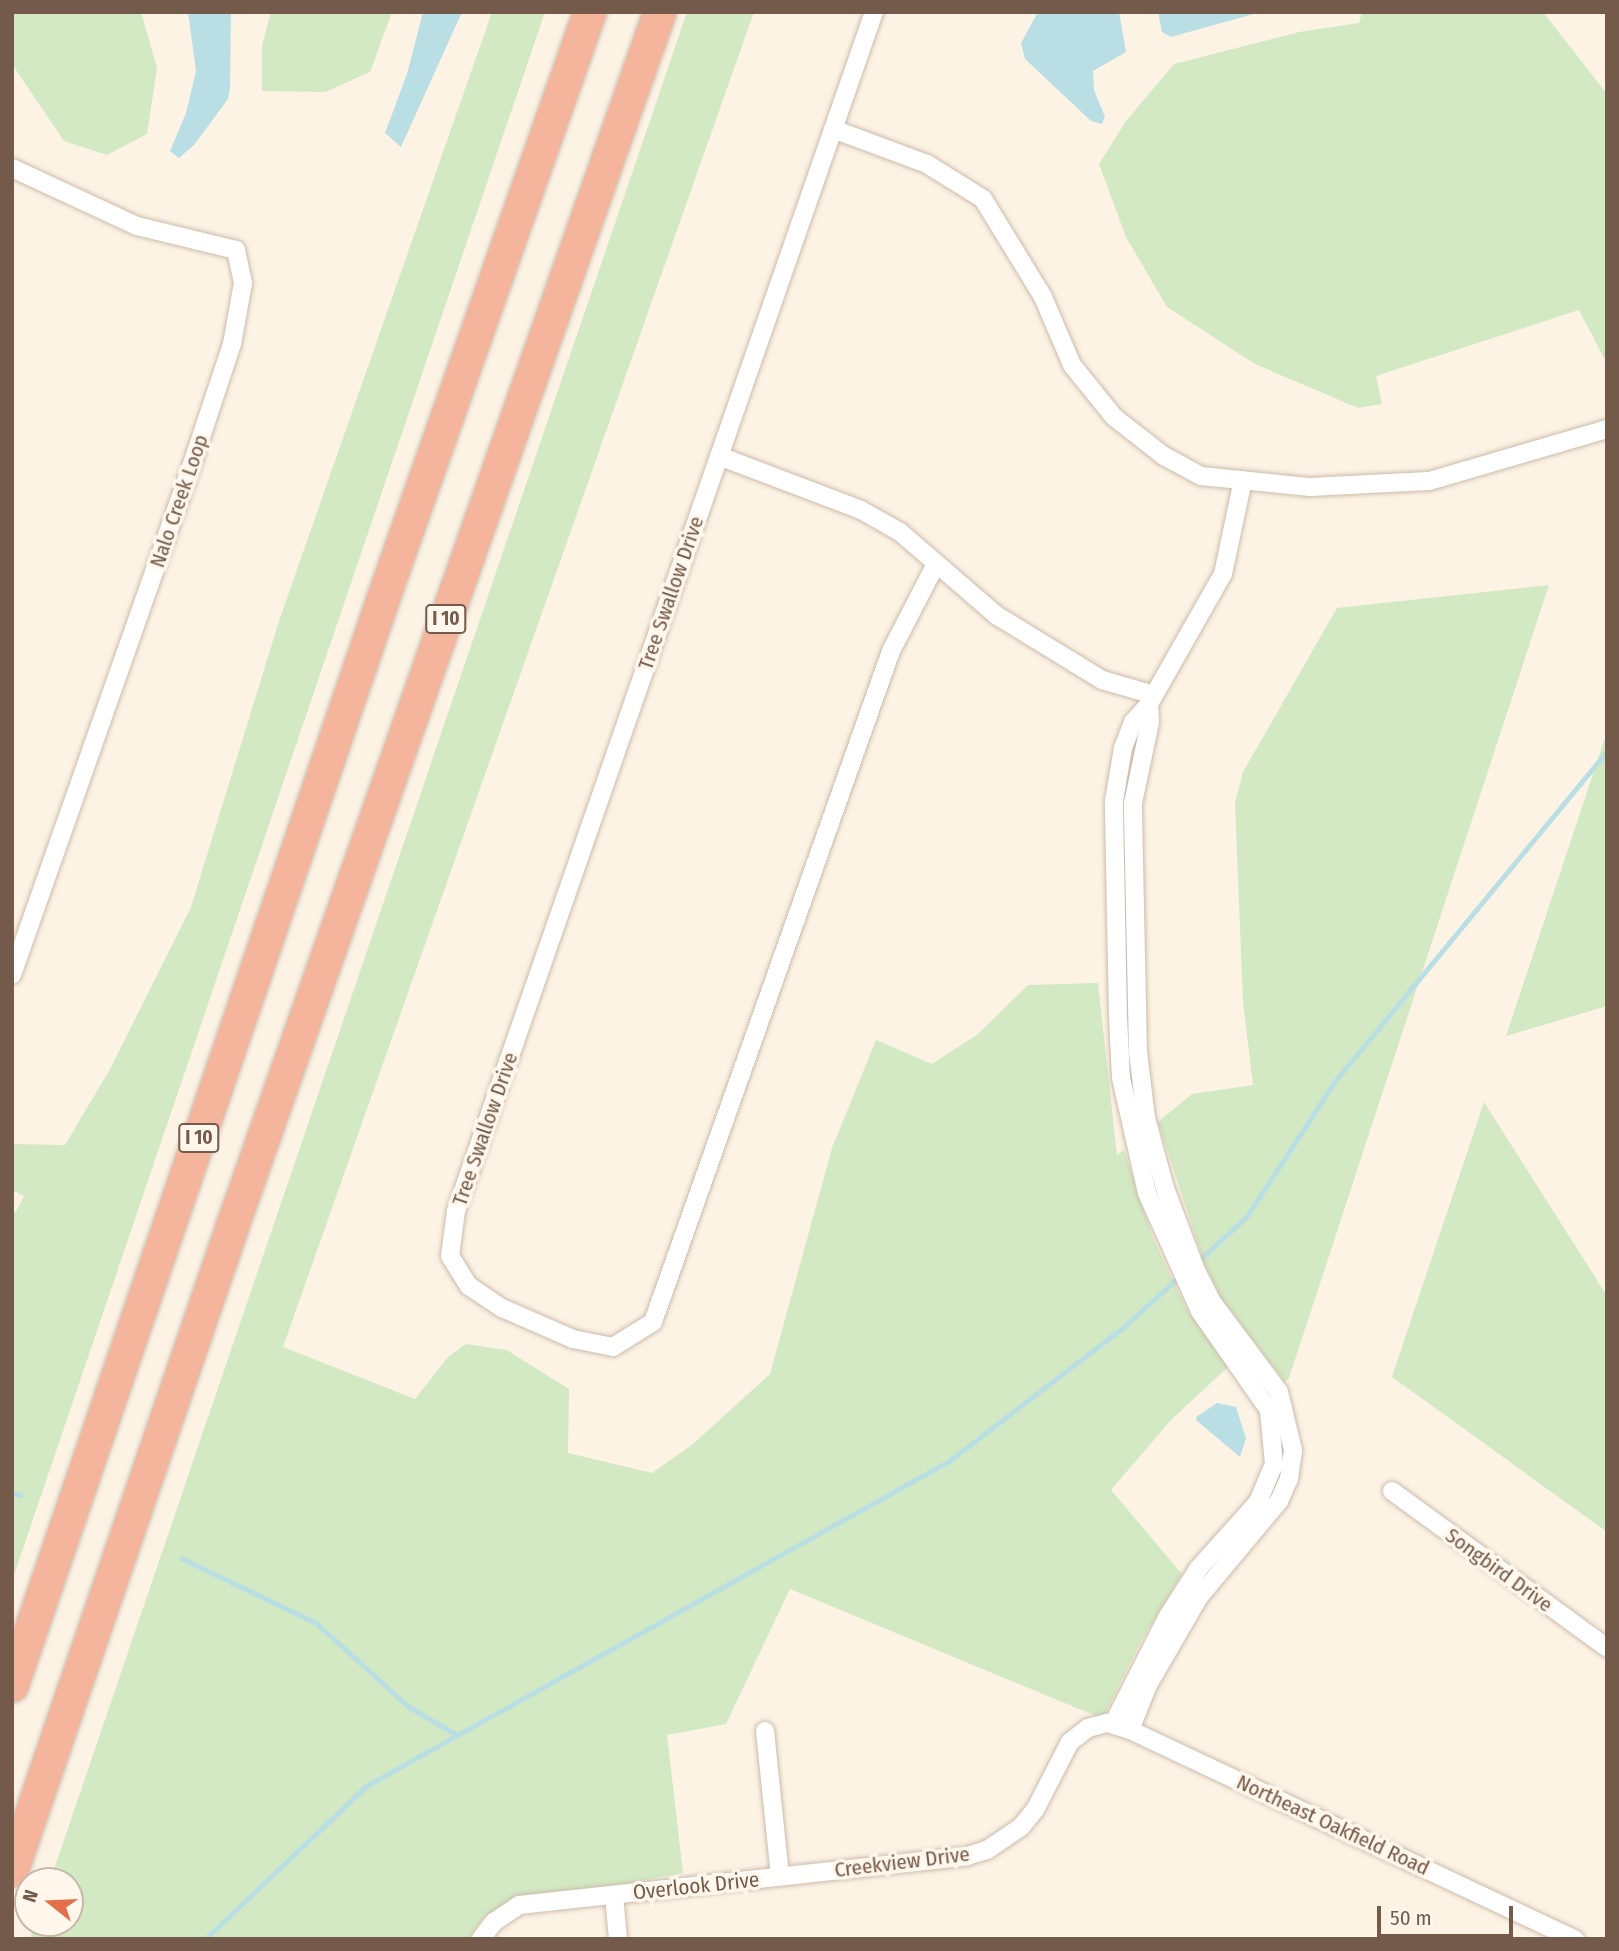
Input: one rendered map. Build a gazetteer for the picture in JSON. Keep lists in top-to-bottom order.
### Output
{
  "streets": {
    "highway": ["I 10"],
    "street": [
      "Nalo Creek Loop",
      "Tree Swallow Drive",
      "Songbird Drive",
      "Northeast Oakfield Road",
      "Creekview Drive",
      "Overlook Drive"
    ]
  },
  "crossings": [
    ["Northeast Oakfield Road", "Creekview Drive"],
    ["Creekview Drive", "Overlook Drive"]
  ],
  "scale_bar": "50 m",
  "north": "left"
}
